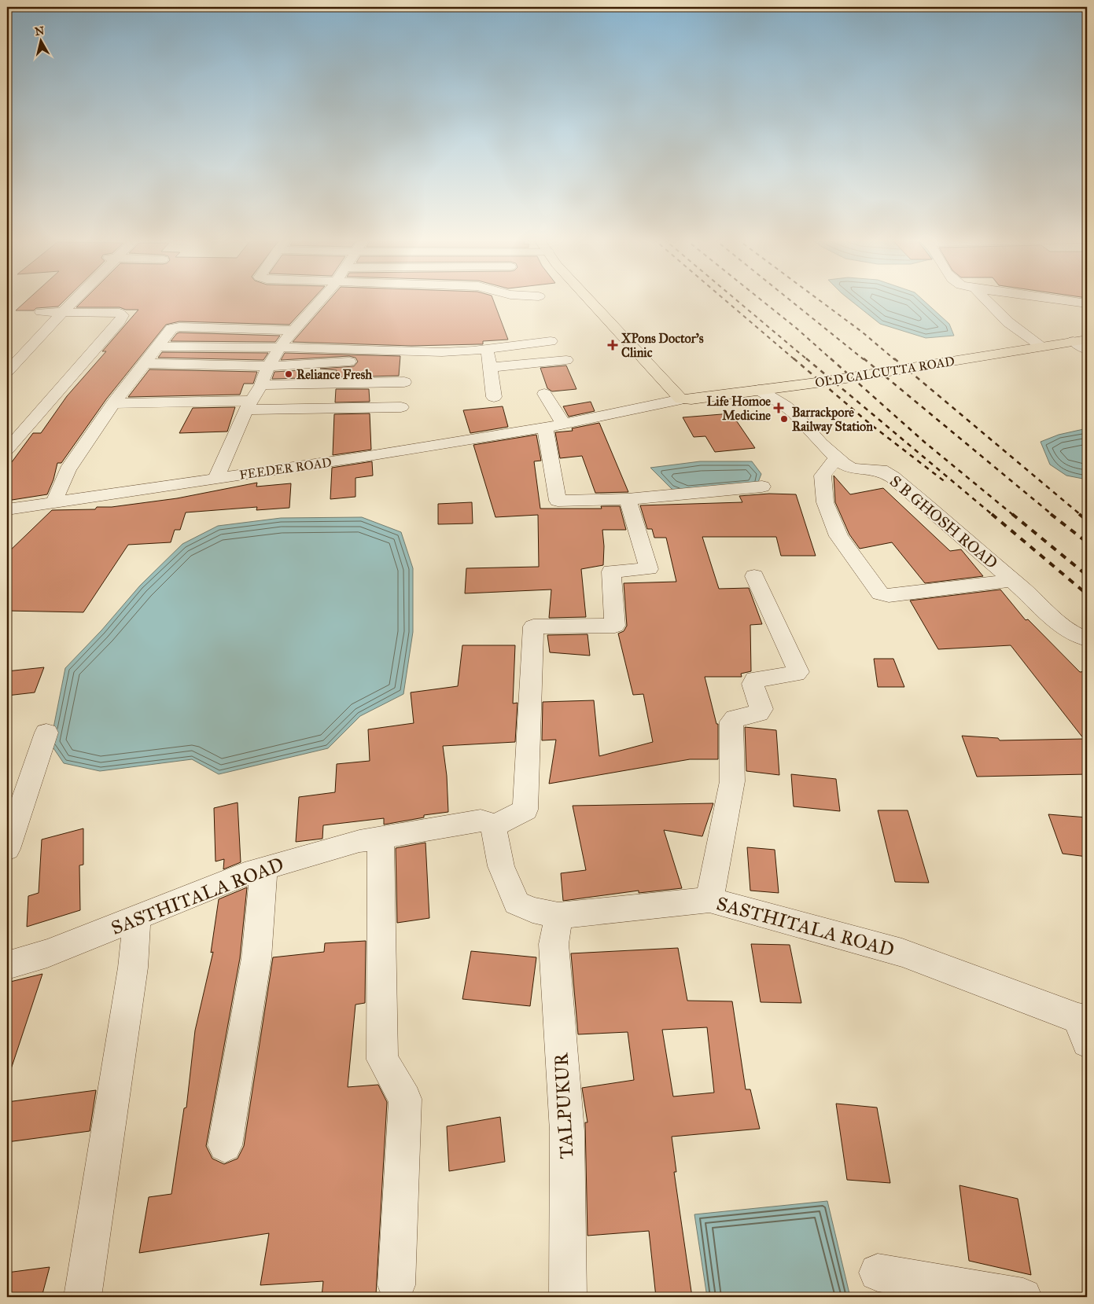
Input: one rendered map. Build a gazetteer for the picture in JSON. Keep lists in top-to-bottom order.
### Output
{
  "streets": {
    "main road": ["OLD CALCUTTA ROAD"],
    "street": [
      "FEEDER ROAD",
      "S B GHOSH ROAD",
      "SASTHITALA ROAD",
      "TALPUKUR"
    ]
  },
  "crossings": [
    ["OLD CALCUTTA ROAD", "FEEDER ROAD"],
    ["OLD CALCUTTA ROAD", "S B GHOSH ROAD"],
    ["SASTHITALA ROAD", "TALPUKUR"]
  ],
  "places": {
    "health": ["XPons Doctor's Clinic", "Life Homoe Medicine"],
    "other": ["Reliance Fresh", "Barrackpore Railway Station"]
  },
  "north": "top"
}
